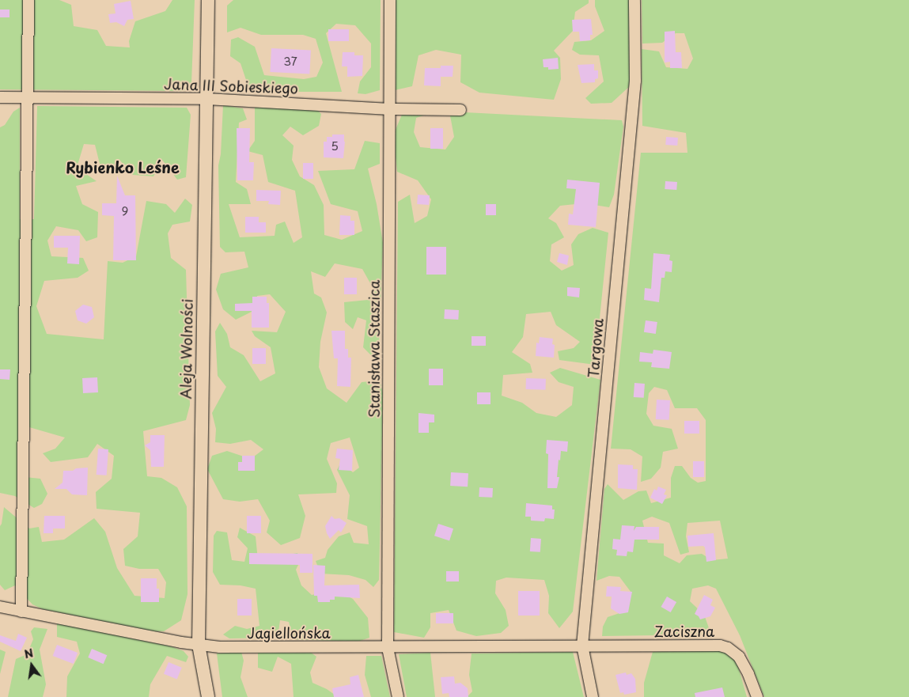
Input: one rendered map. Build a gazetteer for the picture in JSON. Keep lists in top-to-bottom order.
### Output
{
  "streets": {
    "street": [
      "Jana III Sobieskiego",
      "Targowa",
      "Aleja Wolności",
      "Stanisława Staszica",
      "Zaciszna",
      "Jagiellońska"
    ]
  },
  "crossings": [
    ["Jana III Sobieskiego", "Aleja Wolności"],
    ["Jana III Sobieskiego", "Stanisława Staszica"],
    ["Targowa", "Zaciszna"],
    ["Targowa", "Jagiellońska"],
    ["Aleja Wolności", "Jagiellońska"],
    ["Stanisława Staszica", "Jagiellońska"],
    ["Zaciszna", "Jagiellońska"]
  ],
  "districts": ["Rybienko Leśne"],
  "house_numbers": ["37", "5", "9"],
  "north": "top"
}
